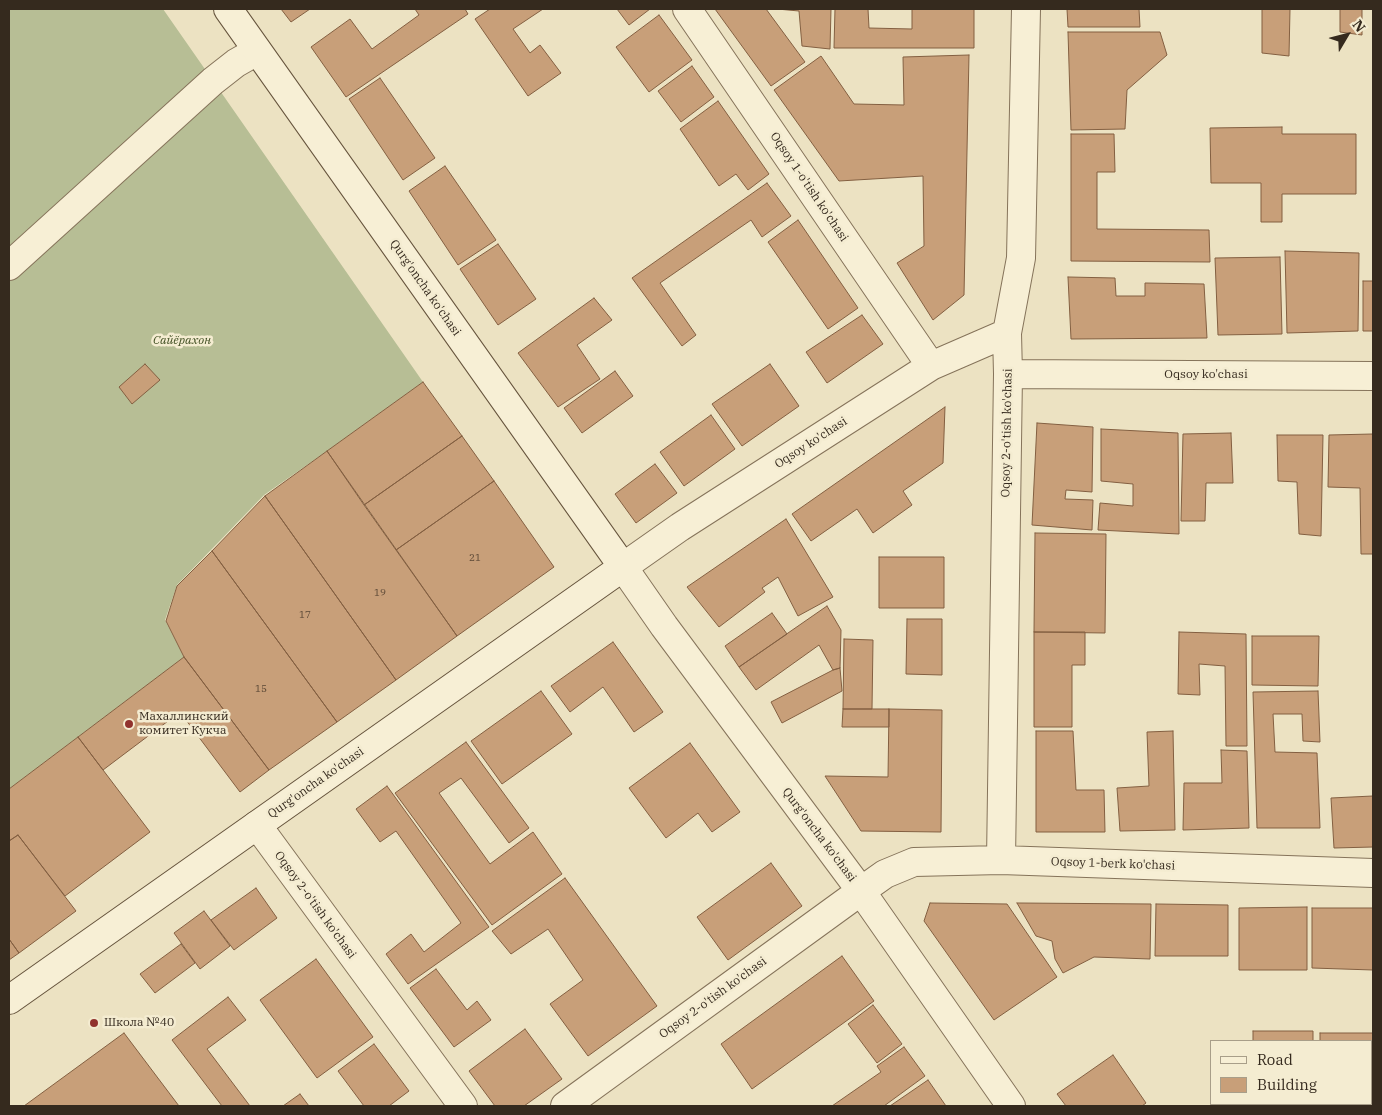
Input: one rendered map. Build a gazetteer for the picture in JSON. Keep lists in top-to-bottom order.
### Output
{
  "streets": {
    "street": [
      "Oqsoy 1-o'tish ko'chasi",
      "Qurg'oncha ko'chasi",
      "Oqsoy ko'chasi",
      "Oqsoy 2-o'tish ko'chasi",
      "Oqsoy 1-berk ko'chasi"
    ]
  },
  "crossings": [
    ["Oqsoy 1-o'tish ko'chasi", "Oqsoy ko'chasi"],
    ["Qurg'oncha ko'chasi", "Oqsoy ko'chasi"],
    ["Qurg'oncha ko'chasi", "Oqsoy 2-o'tish ko'chasi"],
    ["Qurg'oncha ko'chasi", "Oqsoy 1-berk ko'chasi"],
    ["Oqsoy ko'chasi", "Oqsoy 2-o'tish ko'chasi"],
    ["Oqsoy 2-o'tish ko'chasi", "Oqsoy 1-berk ko'chasi"]
  ],
  "parks": ["Сайёрахон"],
  "places": ["Махаллинский комитет Кукча", "Школа №40"],
  "house_numbers": [
    "21",
    "19",
    "17",
    "15"
  ],
  "legend": ["Road", "Building"],
  "north": "top right"
}
